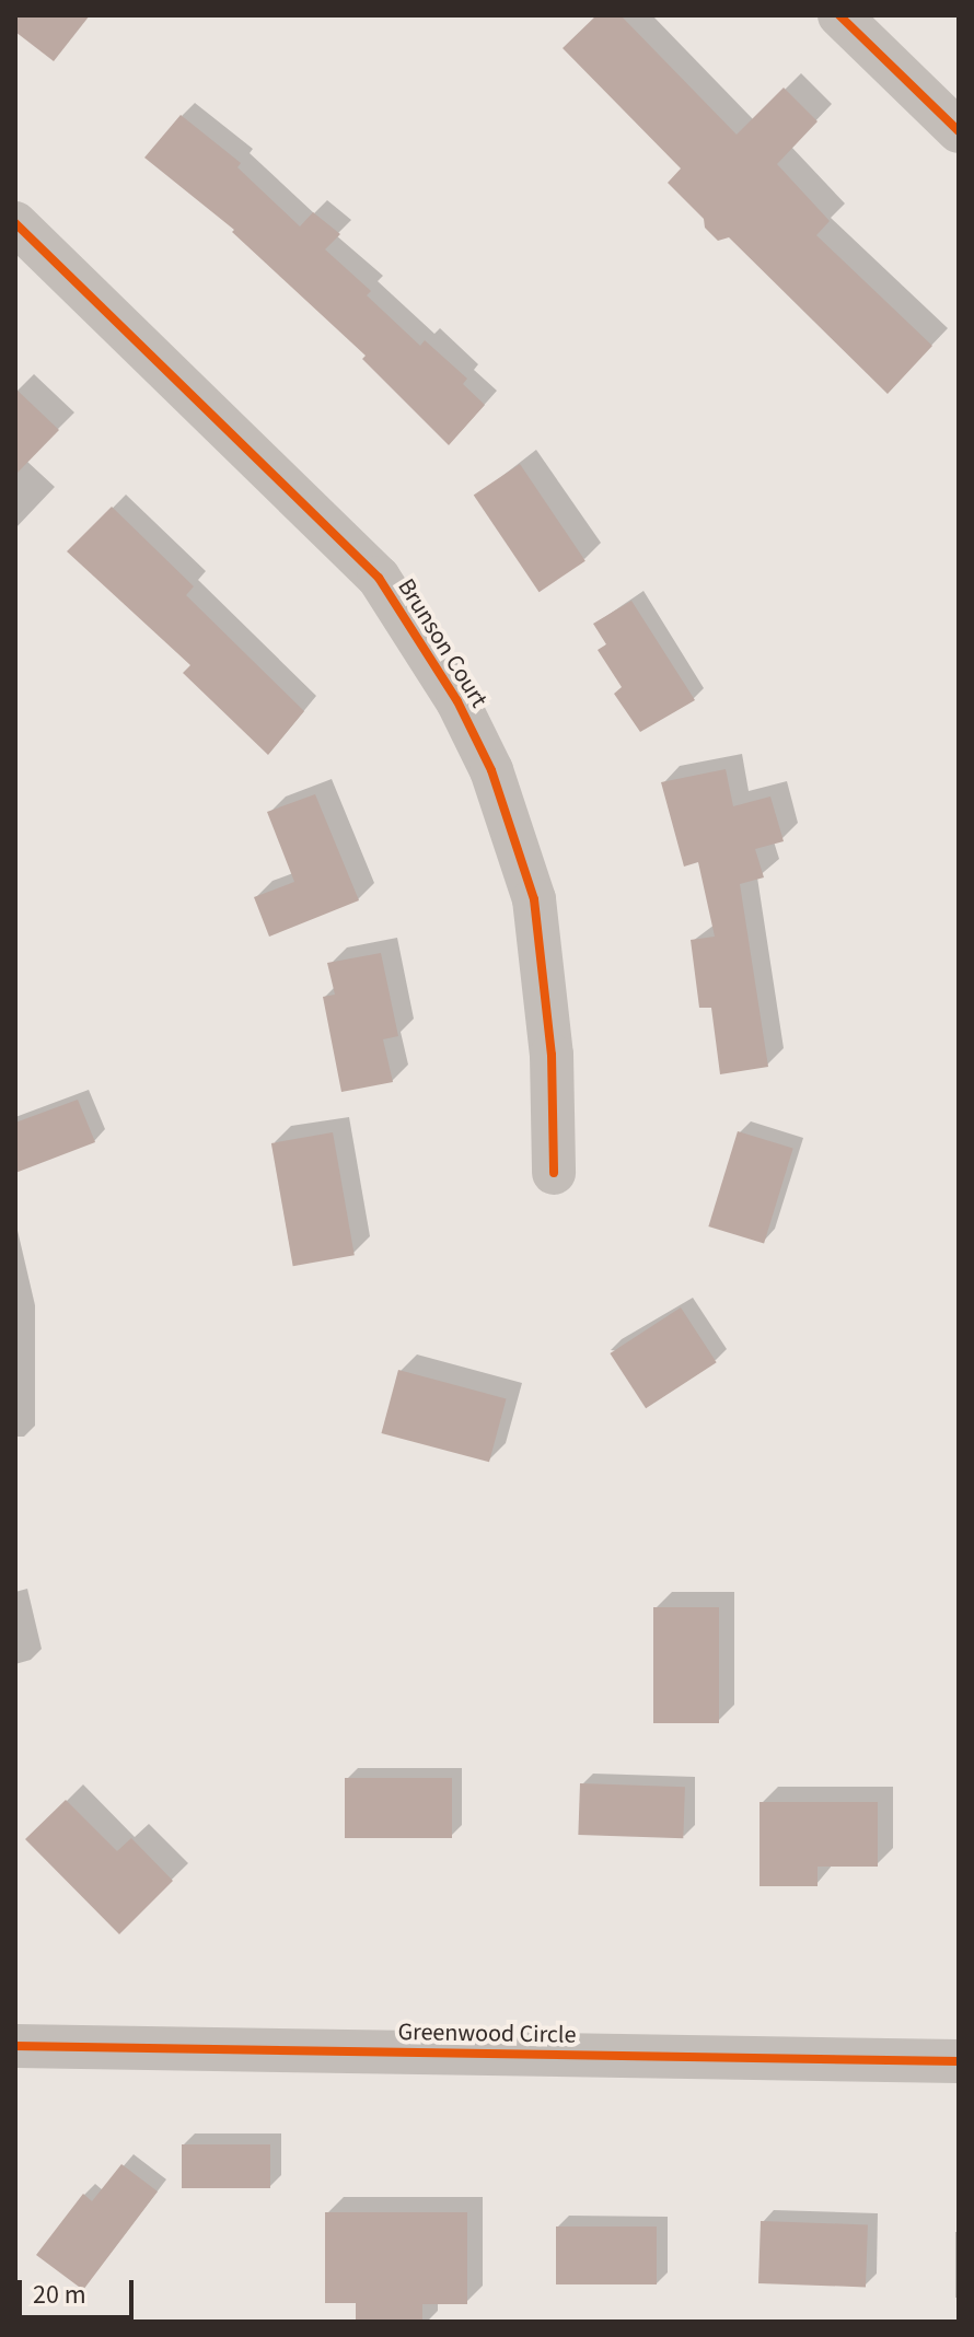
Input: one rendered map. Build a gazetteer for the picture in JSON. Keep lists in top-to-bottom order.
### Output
{
  "streets": {
    "street": ["Brunson Court", "Greenwood Circle"]
  },
  "scale_bar": "20 m"
}
